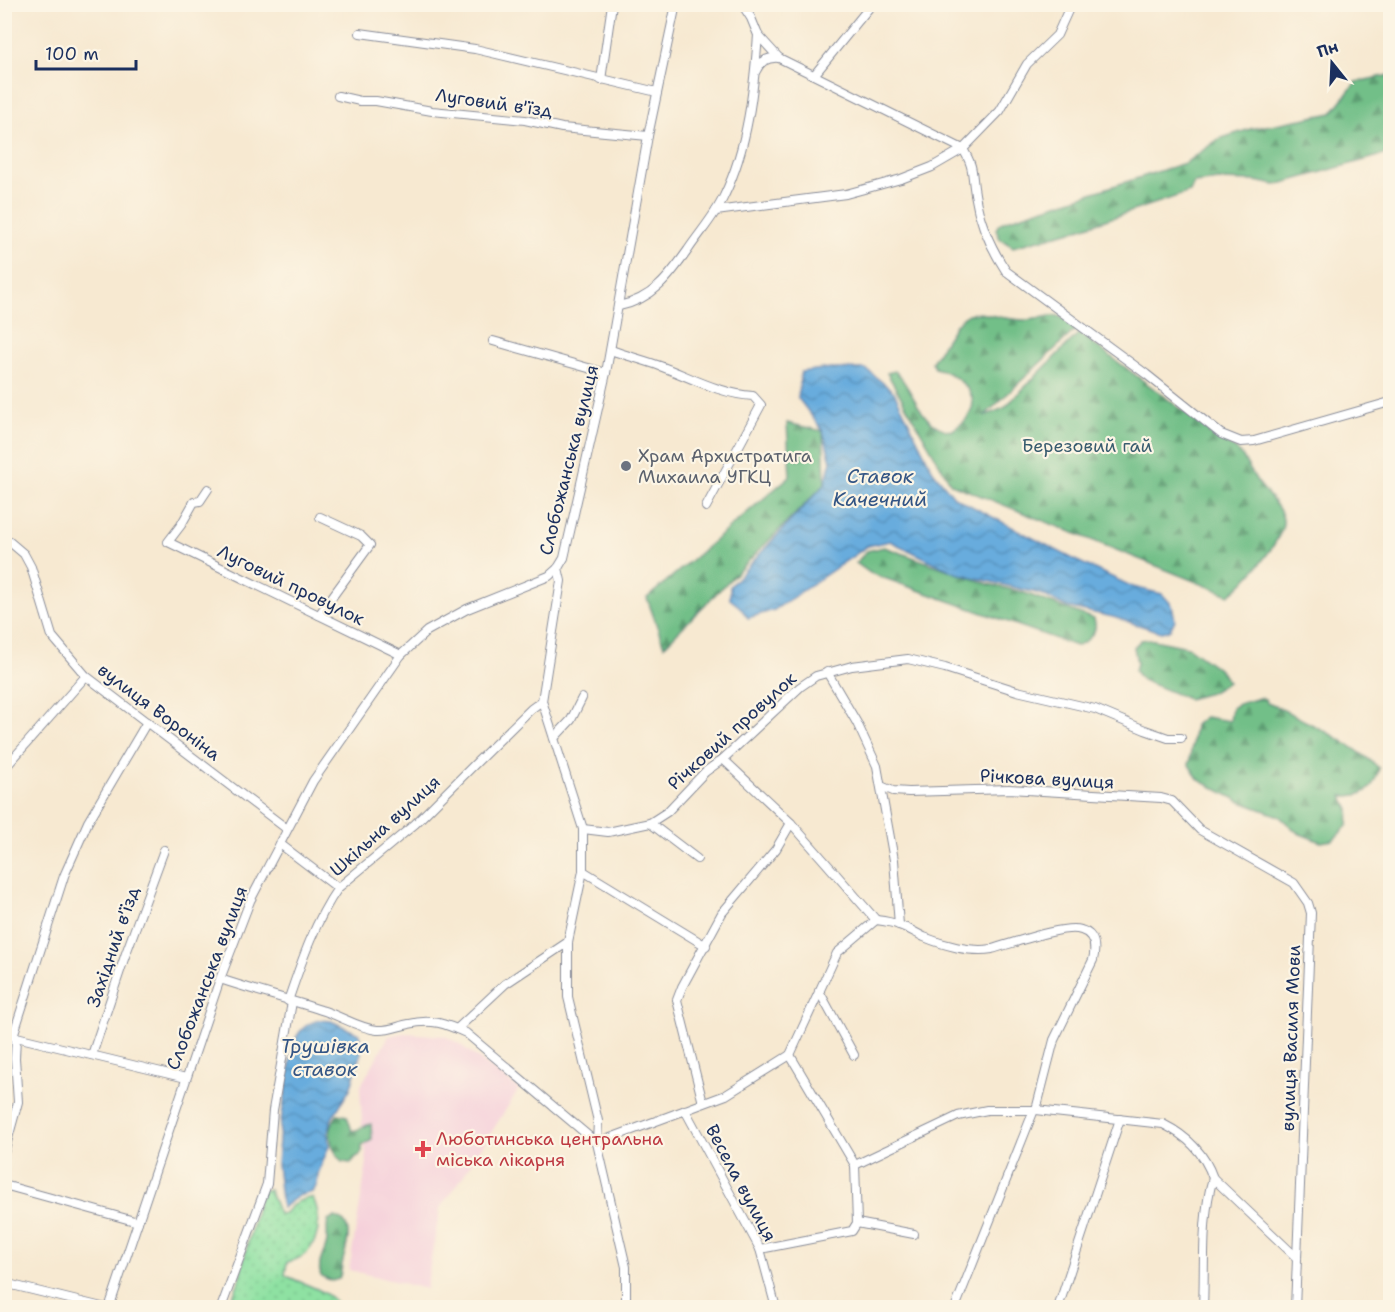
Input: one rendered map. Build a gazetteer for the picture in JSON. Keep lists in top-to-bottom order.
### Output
{
  "streets": {
    "street": [
      "Луговий в'їзд",
      "Слобожанська вулиця",
      "Луговий провулок",
      "вулиця Вороніна",
      "Річковий провулок",
      "Річкова вулиця",
      "Шкільна вулиця",
      "Західний в'їзд",
      "вулиця Василя Мови",
      "Весела вулиця"
    ]
  },
  "crossings": [
    ["Луговий в'їзд", "Слобожанська вулиця"],
    ["Слобожанська вулиця", "Луговий провулок"],
    ["Слобожанська вулиця", "вулиця Вороніна"],
    ["Річкова вулиця", "вулиця Василя Мови"]
  ],
  "water": ["Ставок Качечний", "Трушівка ставок"],
  "parks": ["Березовий гай"],
  "places": {
    "other": ["Храм Архистратига Михаила УГКЦ"],
    "health": ["Люботинська центральна міська лікарня"]
  },
  "scale_bar": "100 m",
  "north": "top"
}
